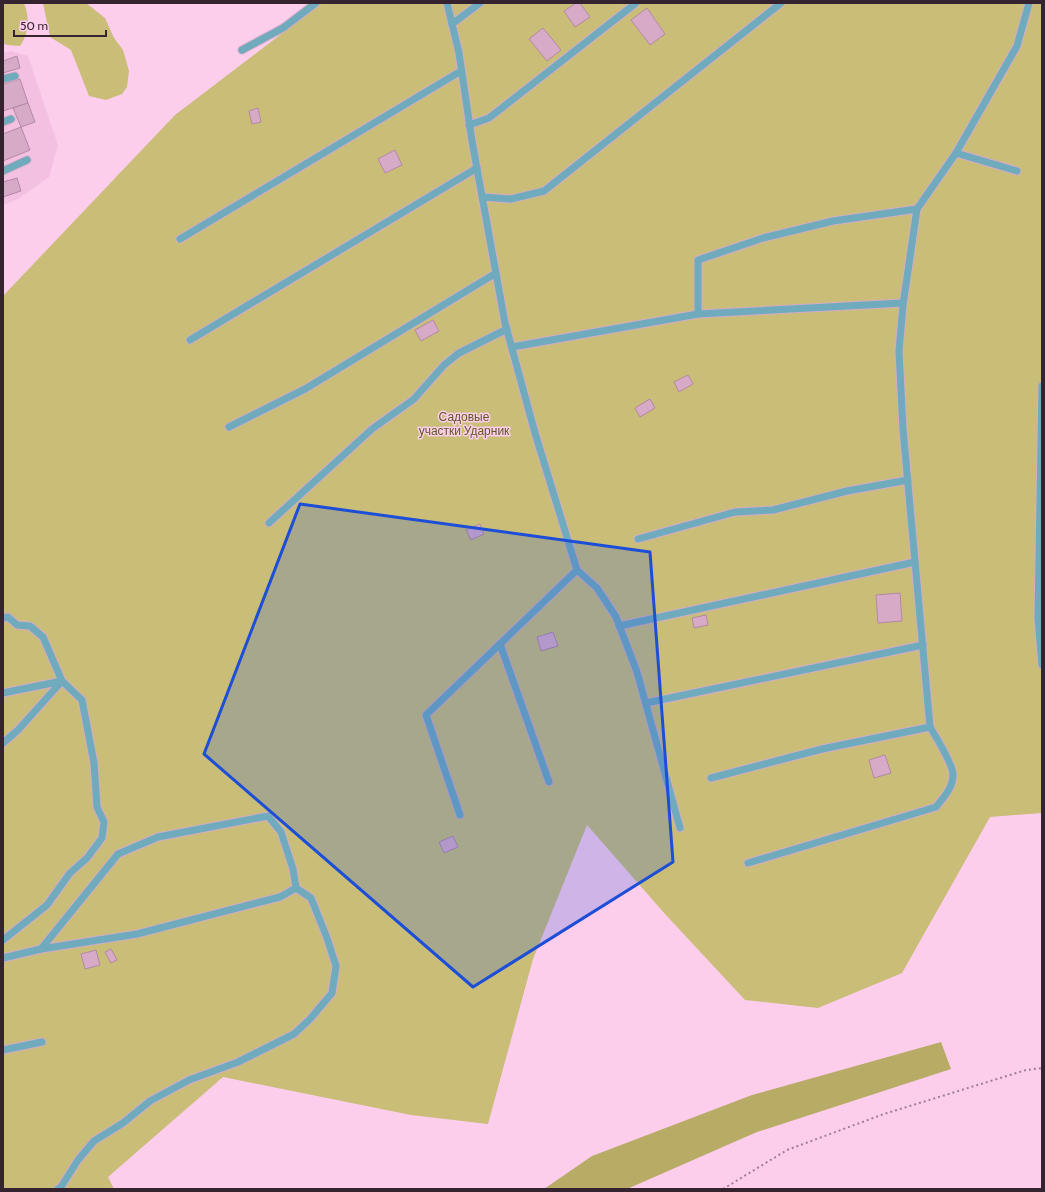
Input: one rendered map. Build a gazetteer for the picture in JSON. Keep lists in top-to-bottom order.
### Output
{
  "parks": ["Садовые участки Ударник"],
  "scale_bar": "50 m"
}
